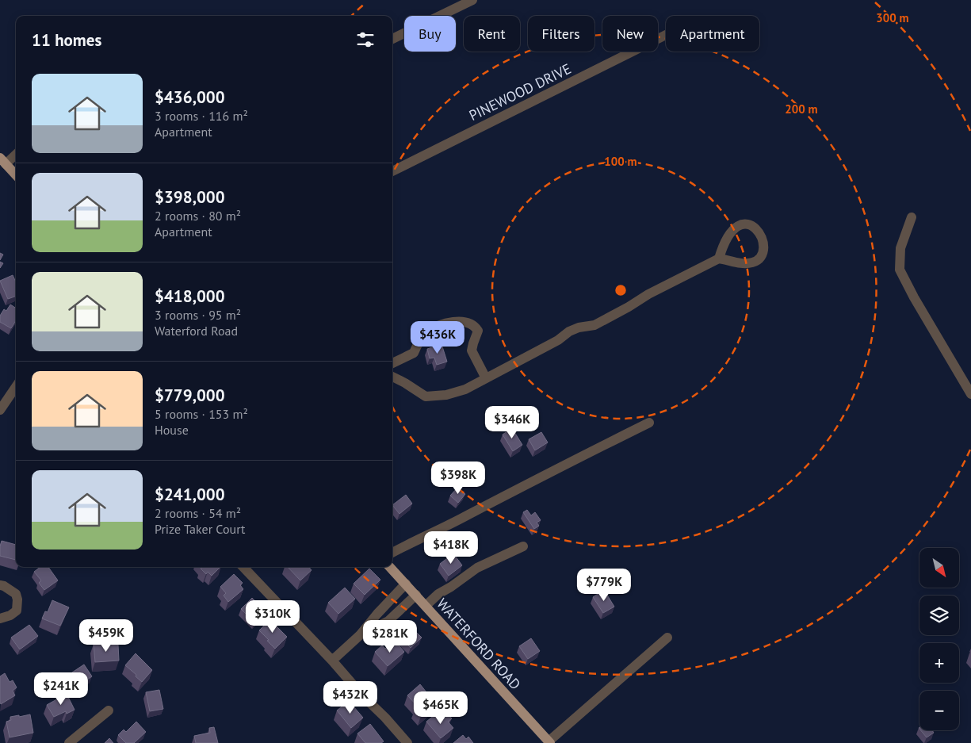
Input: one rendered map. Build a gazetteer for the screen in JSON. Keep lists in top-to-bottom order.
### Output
{
  "streets": {
    "main road": ["WATERFORD ROAD"],
    "street": ["PINEWOOD DRIVE"]
  },
  "north": "bottom right",
  "page": {
    "chip": [
      "Buy",
      "Rent",
      "Filters",
      "New",
      "Apartment"
    ],
    "heading": "11 homes",
    "list": [
      {
        "name": "$436,000",
        "note": "3 rooms · 116 m² · Apartment"
      },
      {
        "name": "$398,000",
        "note": "2 rooms · 80 m² · Apartment"
      },
      {
        "name": "$418,000",
        "note": "3 rooms · 95 m² · Waterford Road"
      },
      {
        "name": "$779,000",
        "note": "5 rooms · 153 m² · House"
      },
      {
        "name": "$241,000",
        "note": "2 rooms · 54 m² · Prize Taker Court"
      }
    ],
    "price": [
      "$436K",
      "$346K",
      "$398K",
      "$418K",
      "$779K",
      "$310K",
      "$459K",
      "$281K",
      "$241K",
      "$432K",
      "$465K"
    ],
    "map_buttons": ["+", "−"]
  },
  "rings": ["300 m", "200 m", "100 m"]
}
